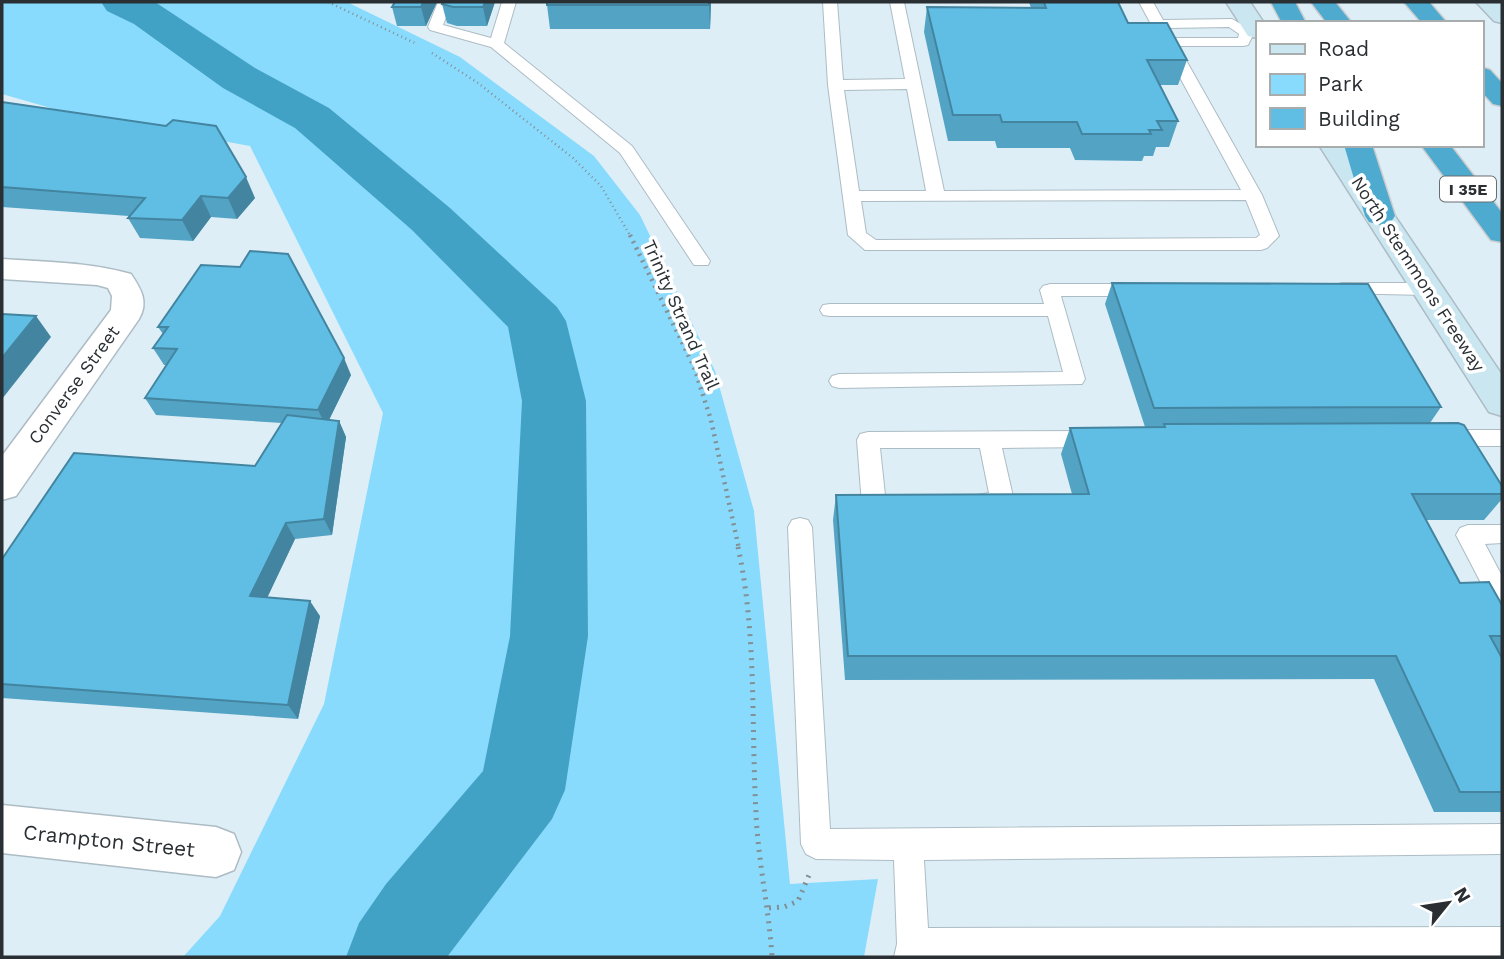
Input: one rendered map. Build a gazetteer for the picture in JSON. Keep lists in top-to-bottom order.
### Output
{
  "streets": {
    "highway": ["I 35E"],
    "main road": ["North Stemmons Freeway"],
    "street": ["Converse Street", "Crampton Street"],
    "path": ["Trinity Strand Trail"]
  },
  "legend": ["Road", "Park", "Building"],
  "north": "top right"
}
